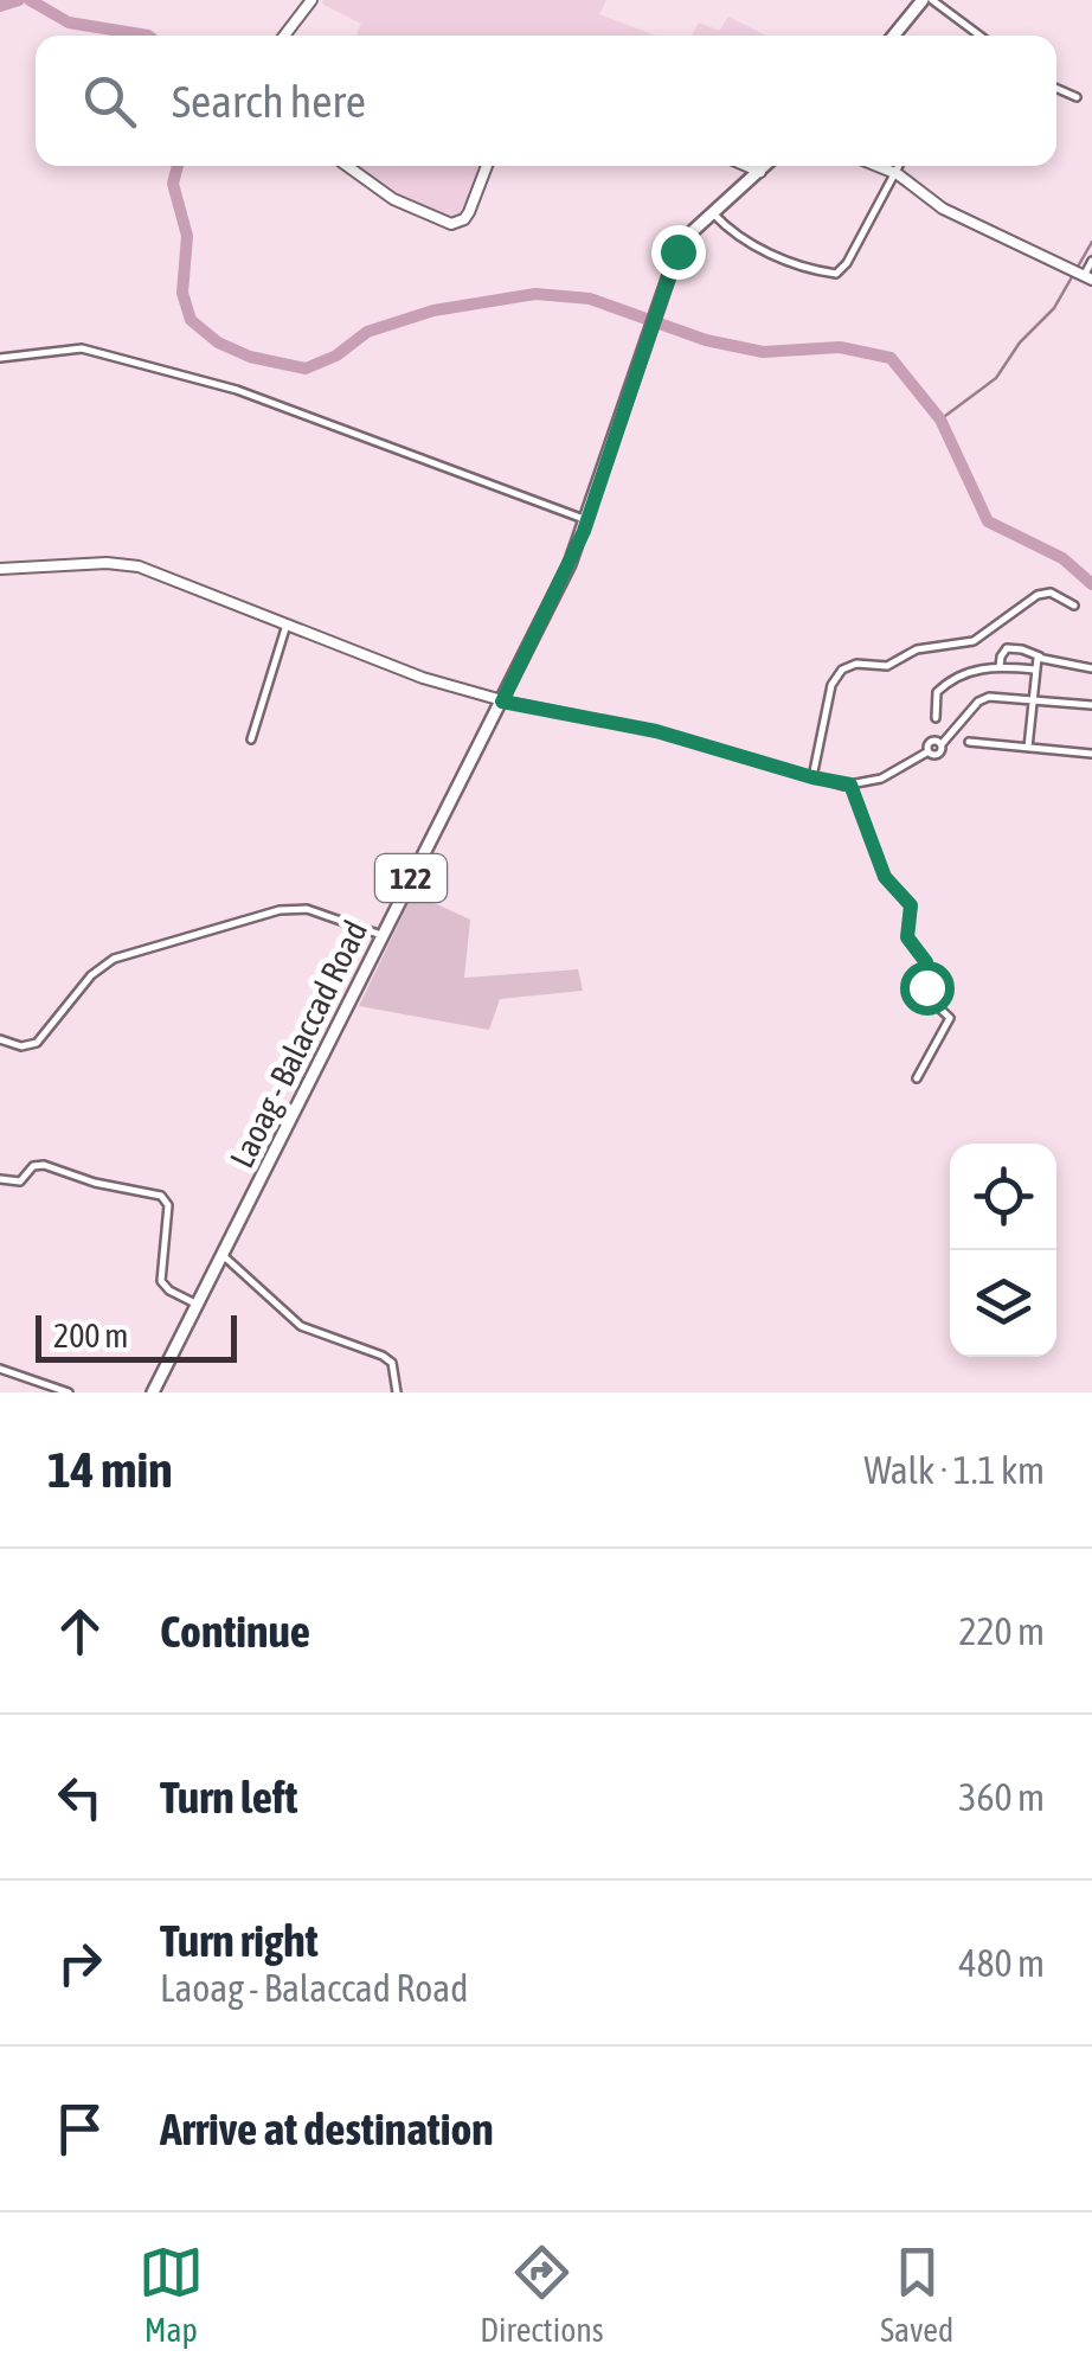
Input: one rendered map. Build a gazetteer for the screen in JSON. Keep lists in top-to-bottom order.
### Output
{
  "streets": {
    "main road": ["122", "Laoag - Balaccad Road"]
  },
  "scale_bar": "200 m",
  "page": {
    "search": "Search here",
    "scale": "200 m",
    "heading": ["14 min", "Walk · 1.1 km"],
    "list": [
      ["Continue", "220 m"],
      ["Turn left", "360 m"],
      ["Turn right", "Laoag - Balaccad Road", "480 m"],
      "Arrive at destination"
    ],
    "nav": ["Map", "Directions", "Saved"]
  }
}
